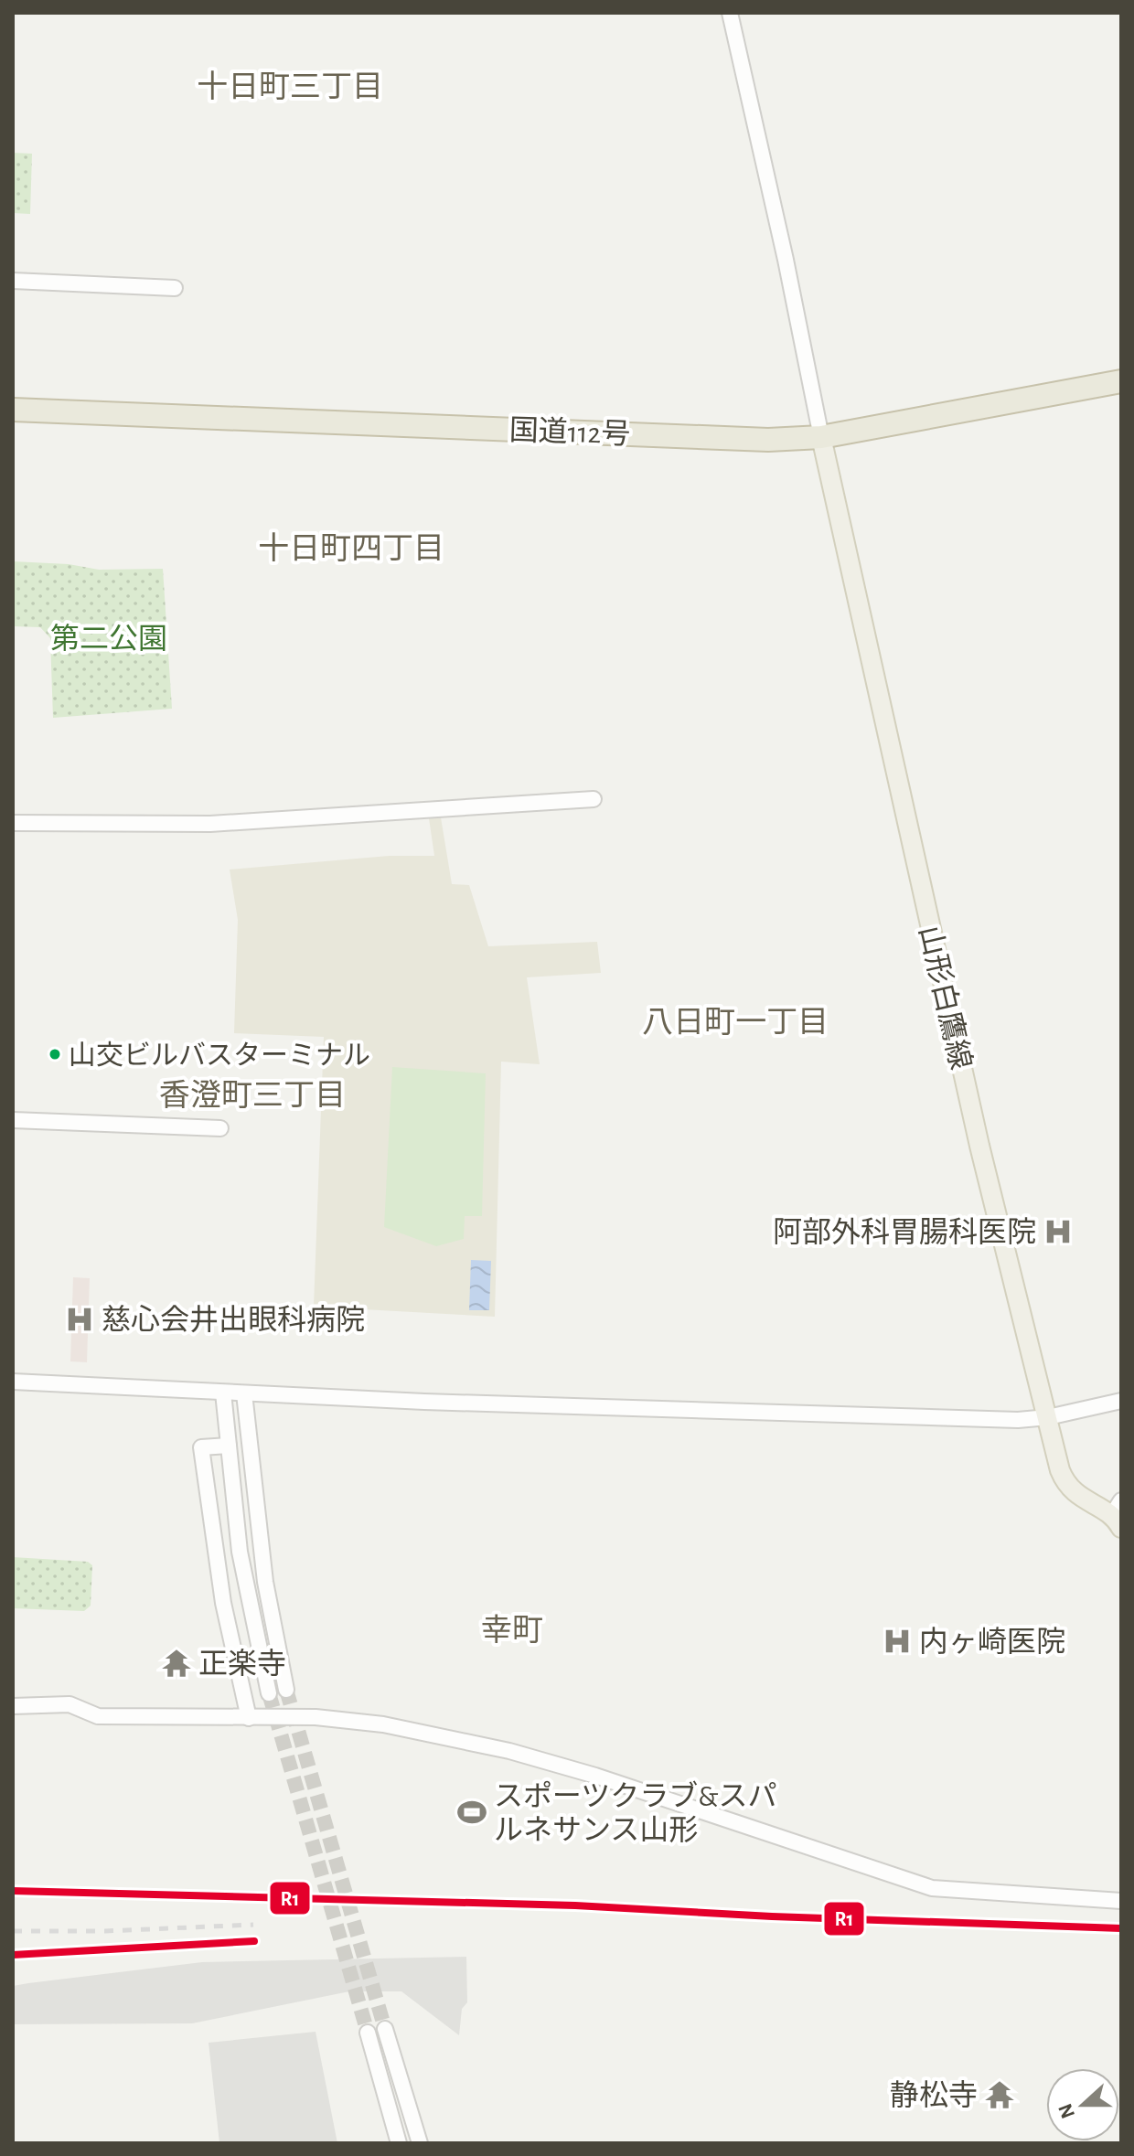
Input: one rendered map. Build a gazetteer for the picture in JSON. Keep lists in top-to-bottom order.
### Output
{
  "streets": {
    "highway": ["国道112号"],
    "main road": ["山形白鷹線"]
  },
  "crossings": [
    ["国道112号", "山形白鷹線"]
  ],
  "districts": [
    "十日町三丁目",
    "十日町四丁目",
    "八日町一丁目",
    "香澄町三丁目",
    "幸町"
  ],
  "parks": ["第二公園"],
  "places": {
    "other": ["山交ビルバスターミナル"],
    "hospital": ["阿部外科胃腸科医院", "慈心会井出眼科病院", "内ヶ崎医院"],
    "temple": ["正楽寺", "静松寺"],
    "sports": ["スポーツクラブ&スパ ルネサンス山形"]
  },
  "lines": ["transit line R1"],
  "north": "left"
}
